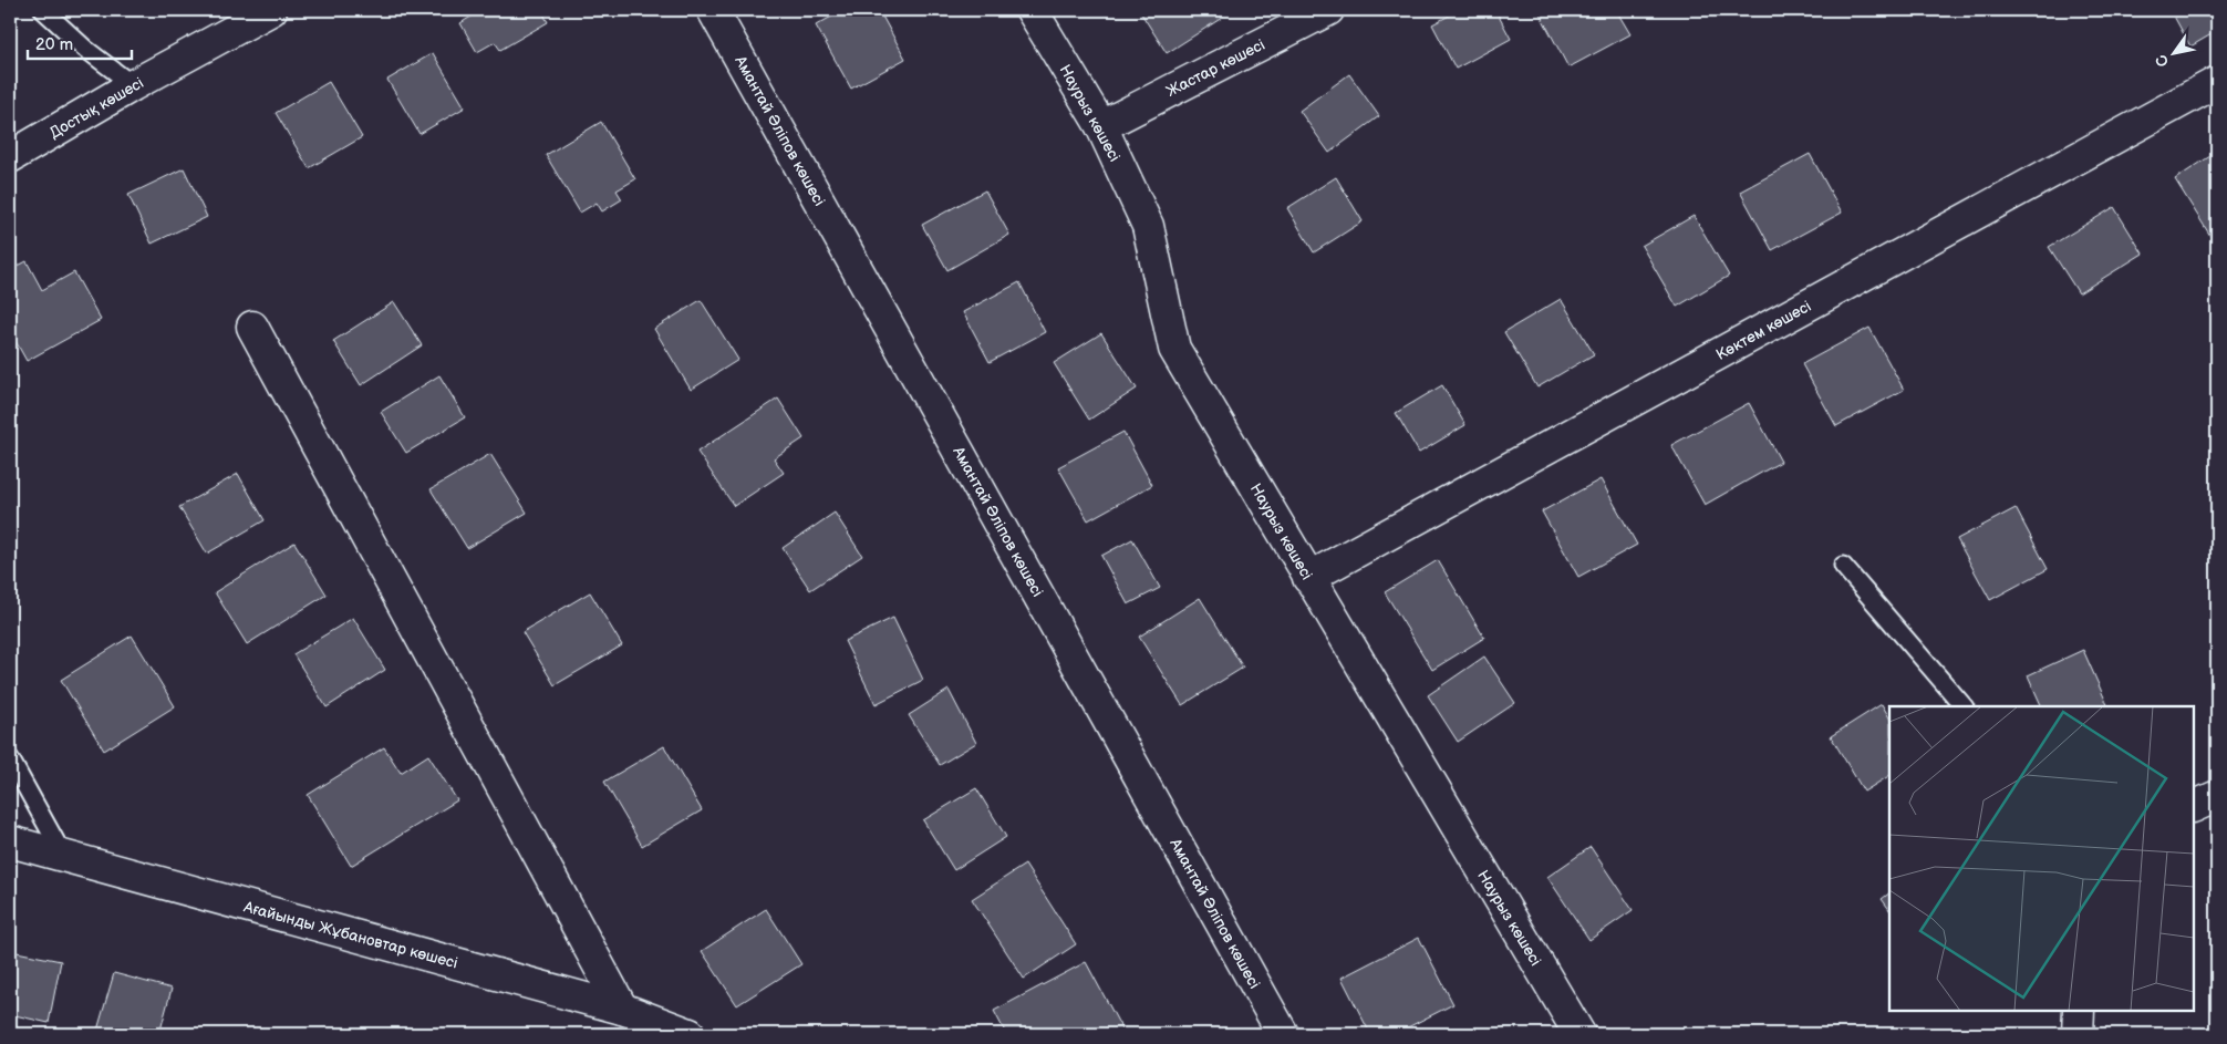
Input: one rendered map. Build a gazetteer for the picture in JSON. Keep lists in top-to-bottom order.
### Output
{
  "streets": {
    "street": [
      "Жастар көшесі",
      "Достық көшесі",
      "Наурыз көшесі",
      "Амантай Әліпов көшесі",
      "Көктем көшесі",
      "Ағайынды Жұбановтар көшесі"
    ]
  },
  "crossings": [
    ["Жастар көшесі", "Наурыз көшесі"],
    ["Наурыз көшесі", "Көктем көшесі"]
  ],
  "scale_bar": "20 m",
  "north": "bottom left"
}
